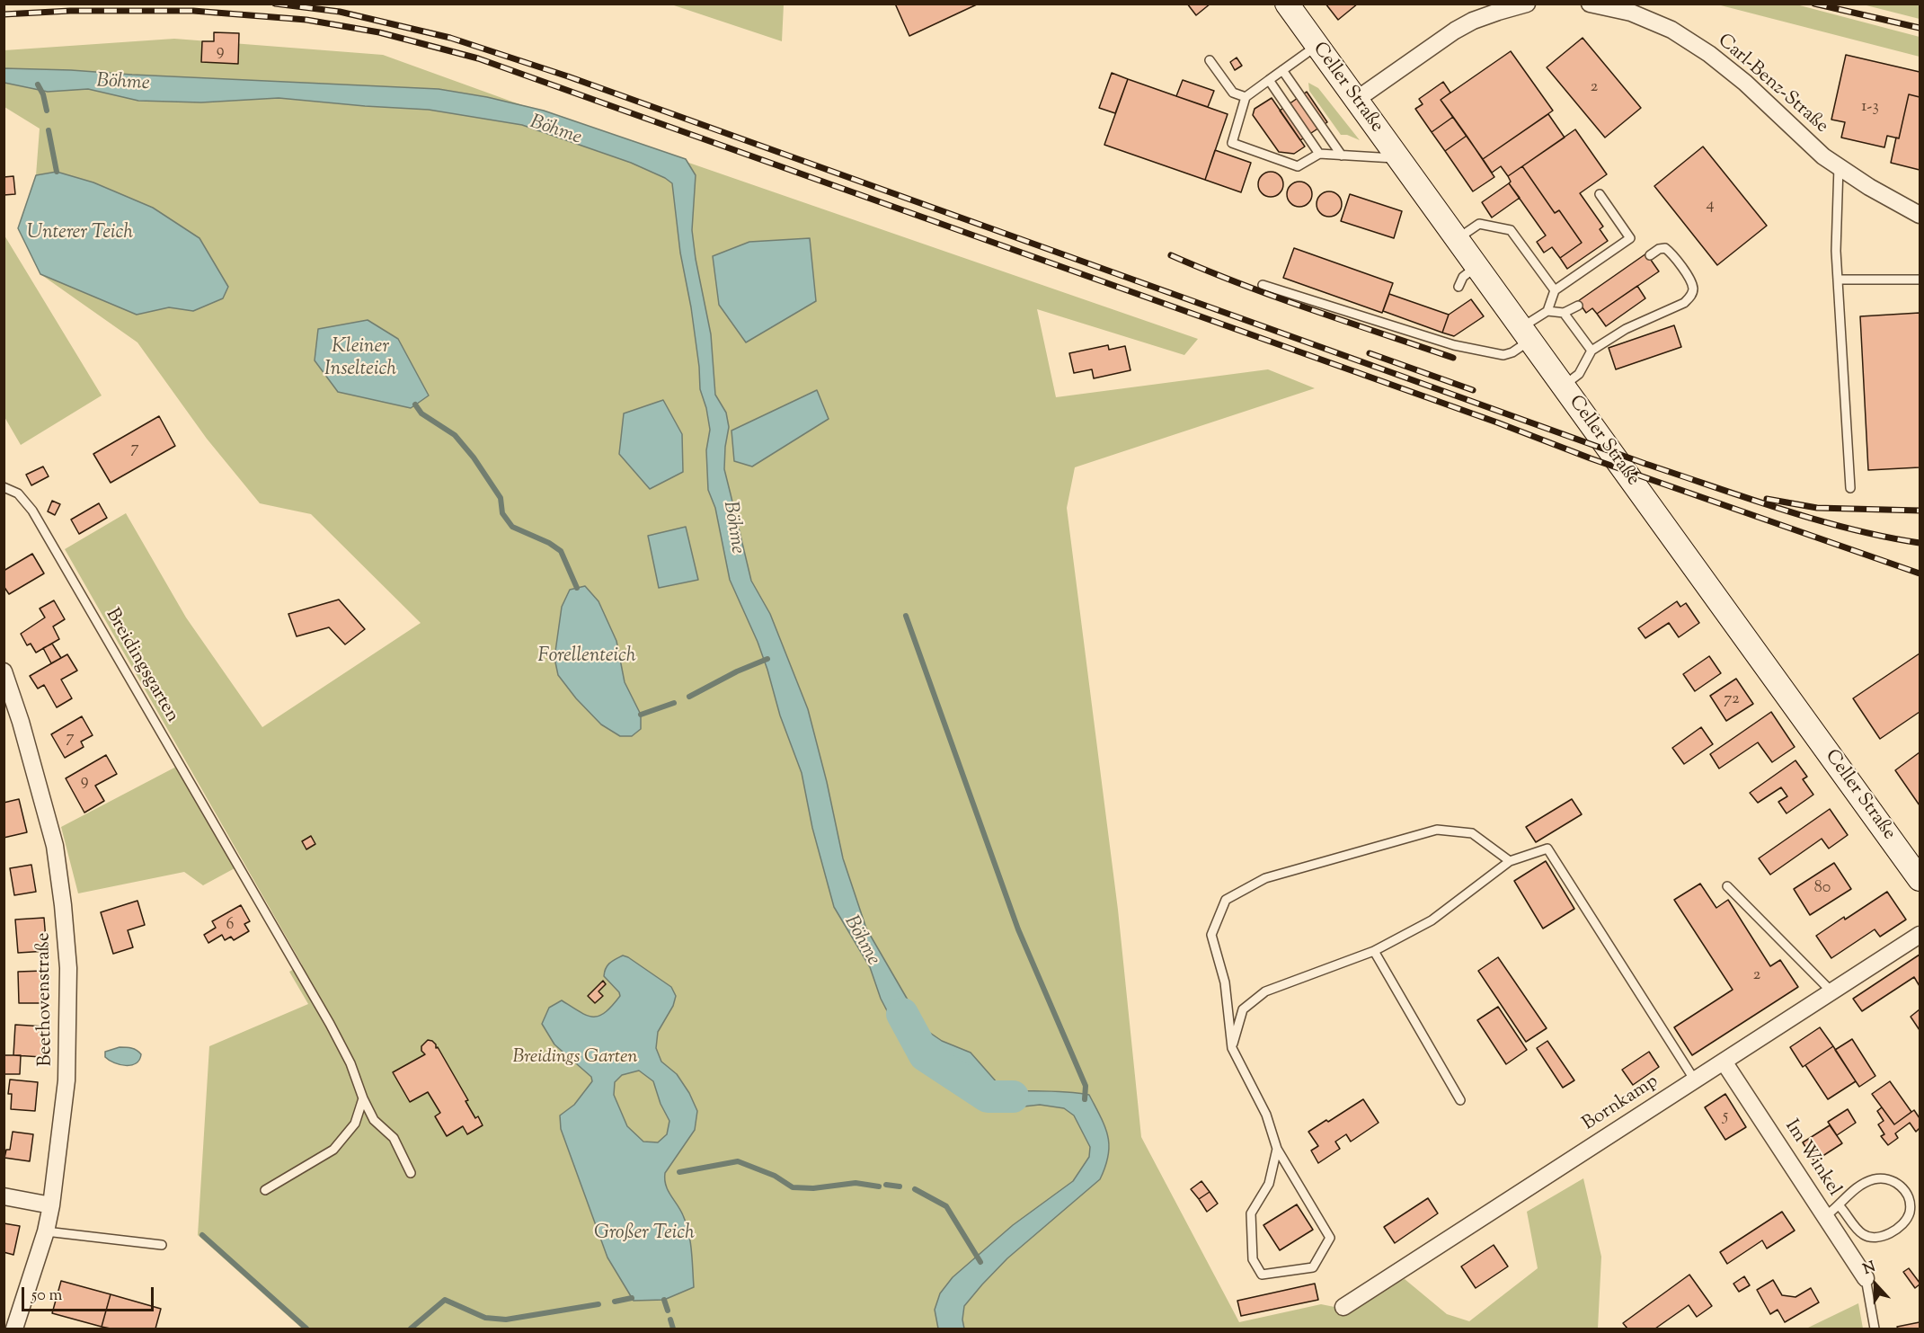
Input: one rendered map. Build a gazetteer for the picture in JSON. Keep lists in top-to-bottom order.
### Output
{
  "streets": {
    "main road": ["Celler Straße"],
    "street": [
      "Carl-Benz-Straße",
      "Beethovenstraße",
      "Bornkamp",
      "Im Winkel"
    ],
    "lane": ["Breidingsgarten"]
  },
  "crossings": [
    ["Bornkamp", "Im Winkel"]
  ],
  "water": [
    "Böhme",
    "Unterer Teich",
    "Kleiner Inselteich",
    "Forellenteich",
    "Großer Teich"
  ],
  "parks": ["Breidings Garten"],
  "house_numbers": [
    "9",
    "2",
    "1-3",
    "4",
    "7",
    "72",
    "7",
    "9",
    "80",
    "6",
    "2",
    "5"
  ],
  "scale_bar": "50 m",
  "north": "top"
}
